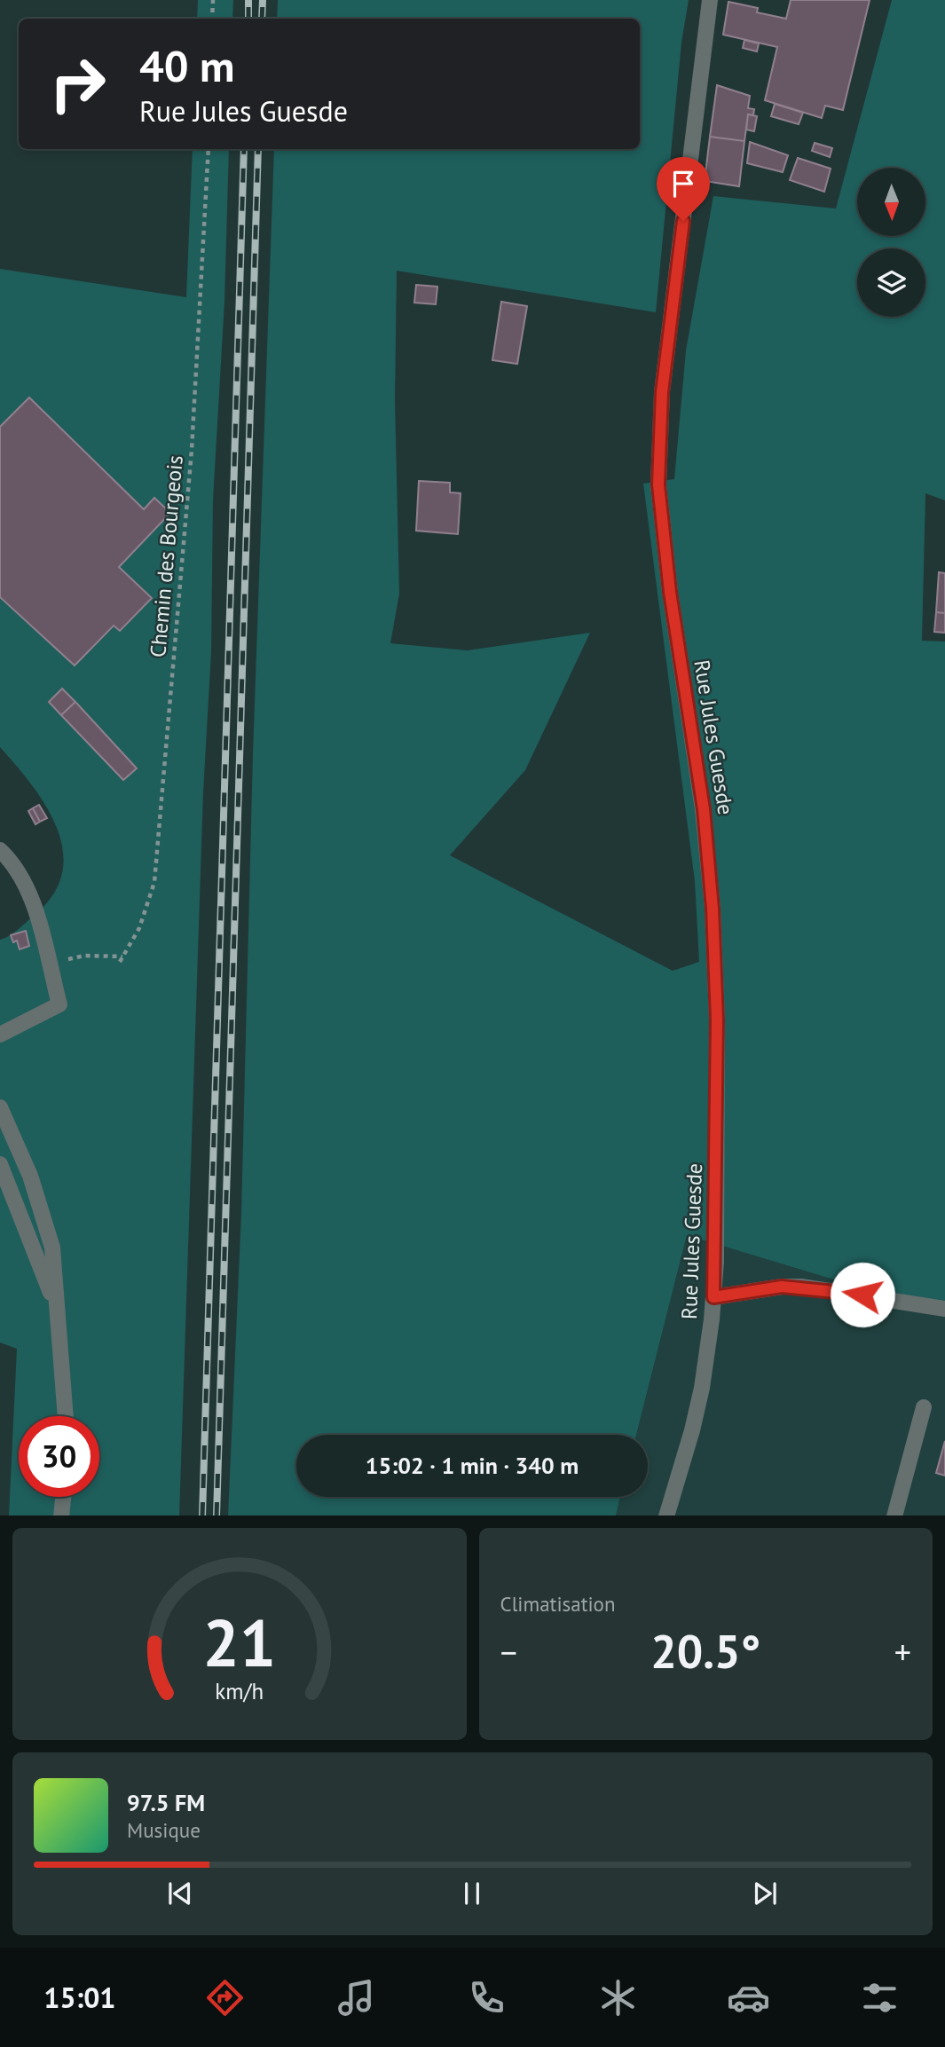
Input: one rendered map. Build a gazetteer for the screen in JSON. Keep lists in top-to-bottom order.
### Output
{
  "streets": {
    "street": ["Rue Jules Guesde"],
    "path": ["Chemin des Bourgeois"]
  },
  "north": "bottom",
  "page": {
    "turn": ["40 m", "Rue Jules Guesde"],
    "limit": "30",
    "trip": "15:02 · 1 min · 340 m",
    "tile": "Climatisation",
    "heat": ["−", "20.5°", "+"],
    "song": ["97.5 FM", "Musique"],
    "tabs": "15:01",
    "gauge": ["21", "km/h"]
  }
}
